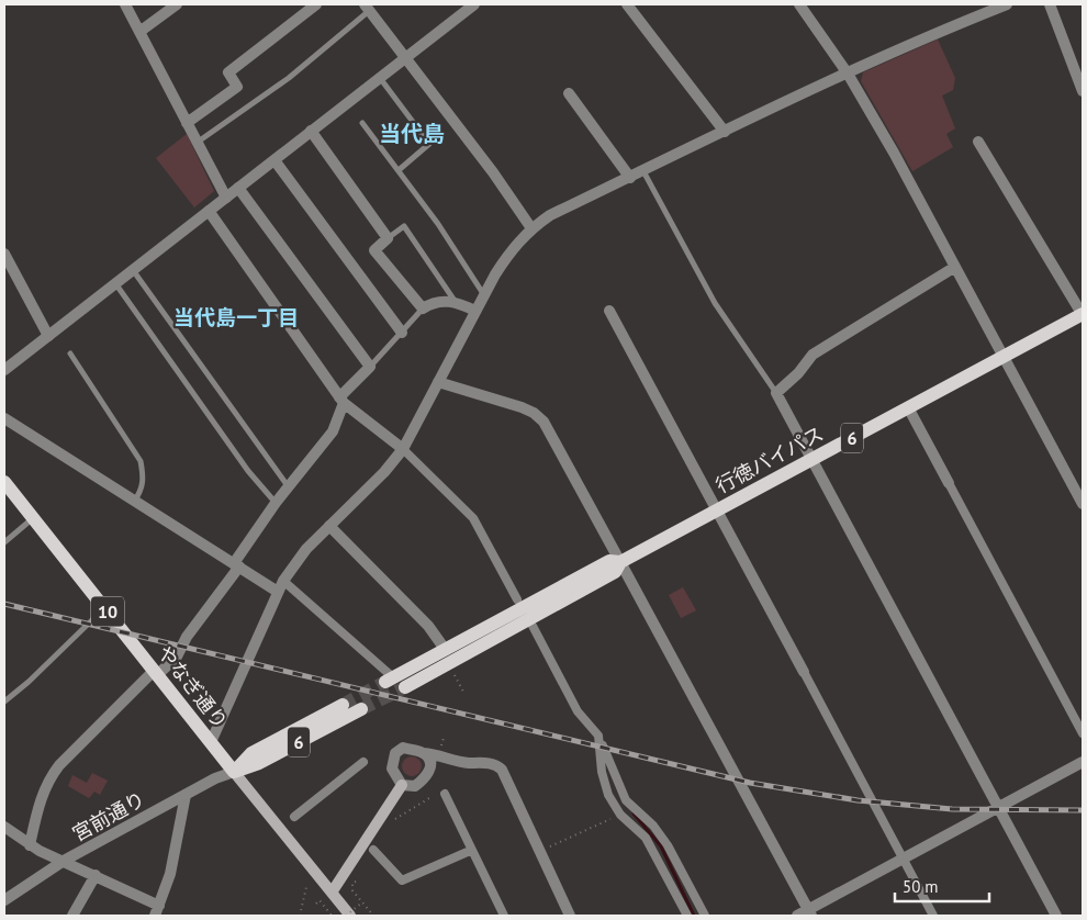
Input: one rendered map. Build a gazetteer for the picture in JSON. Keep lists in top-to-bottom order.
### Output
{
  "streets": {
    "main road": [
      "6",
      "行徳バイパス",
      "10",
      "やなぎ通り"
    ],
    "street": ["宮前通り"]
  },
  "crossings": [
    ["6", "やなぎ通り"],
    ["6", "宮前通り"],
    ["やなぎ通り", "宮前通り"]
  ],
  "districts": ["当代島", "当代島一丁目"],
  "scale_bar": "50 m"
}
